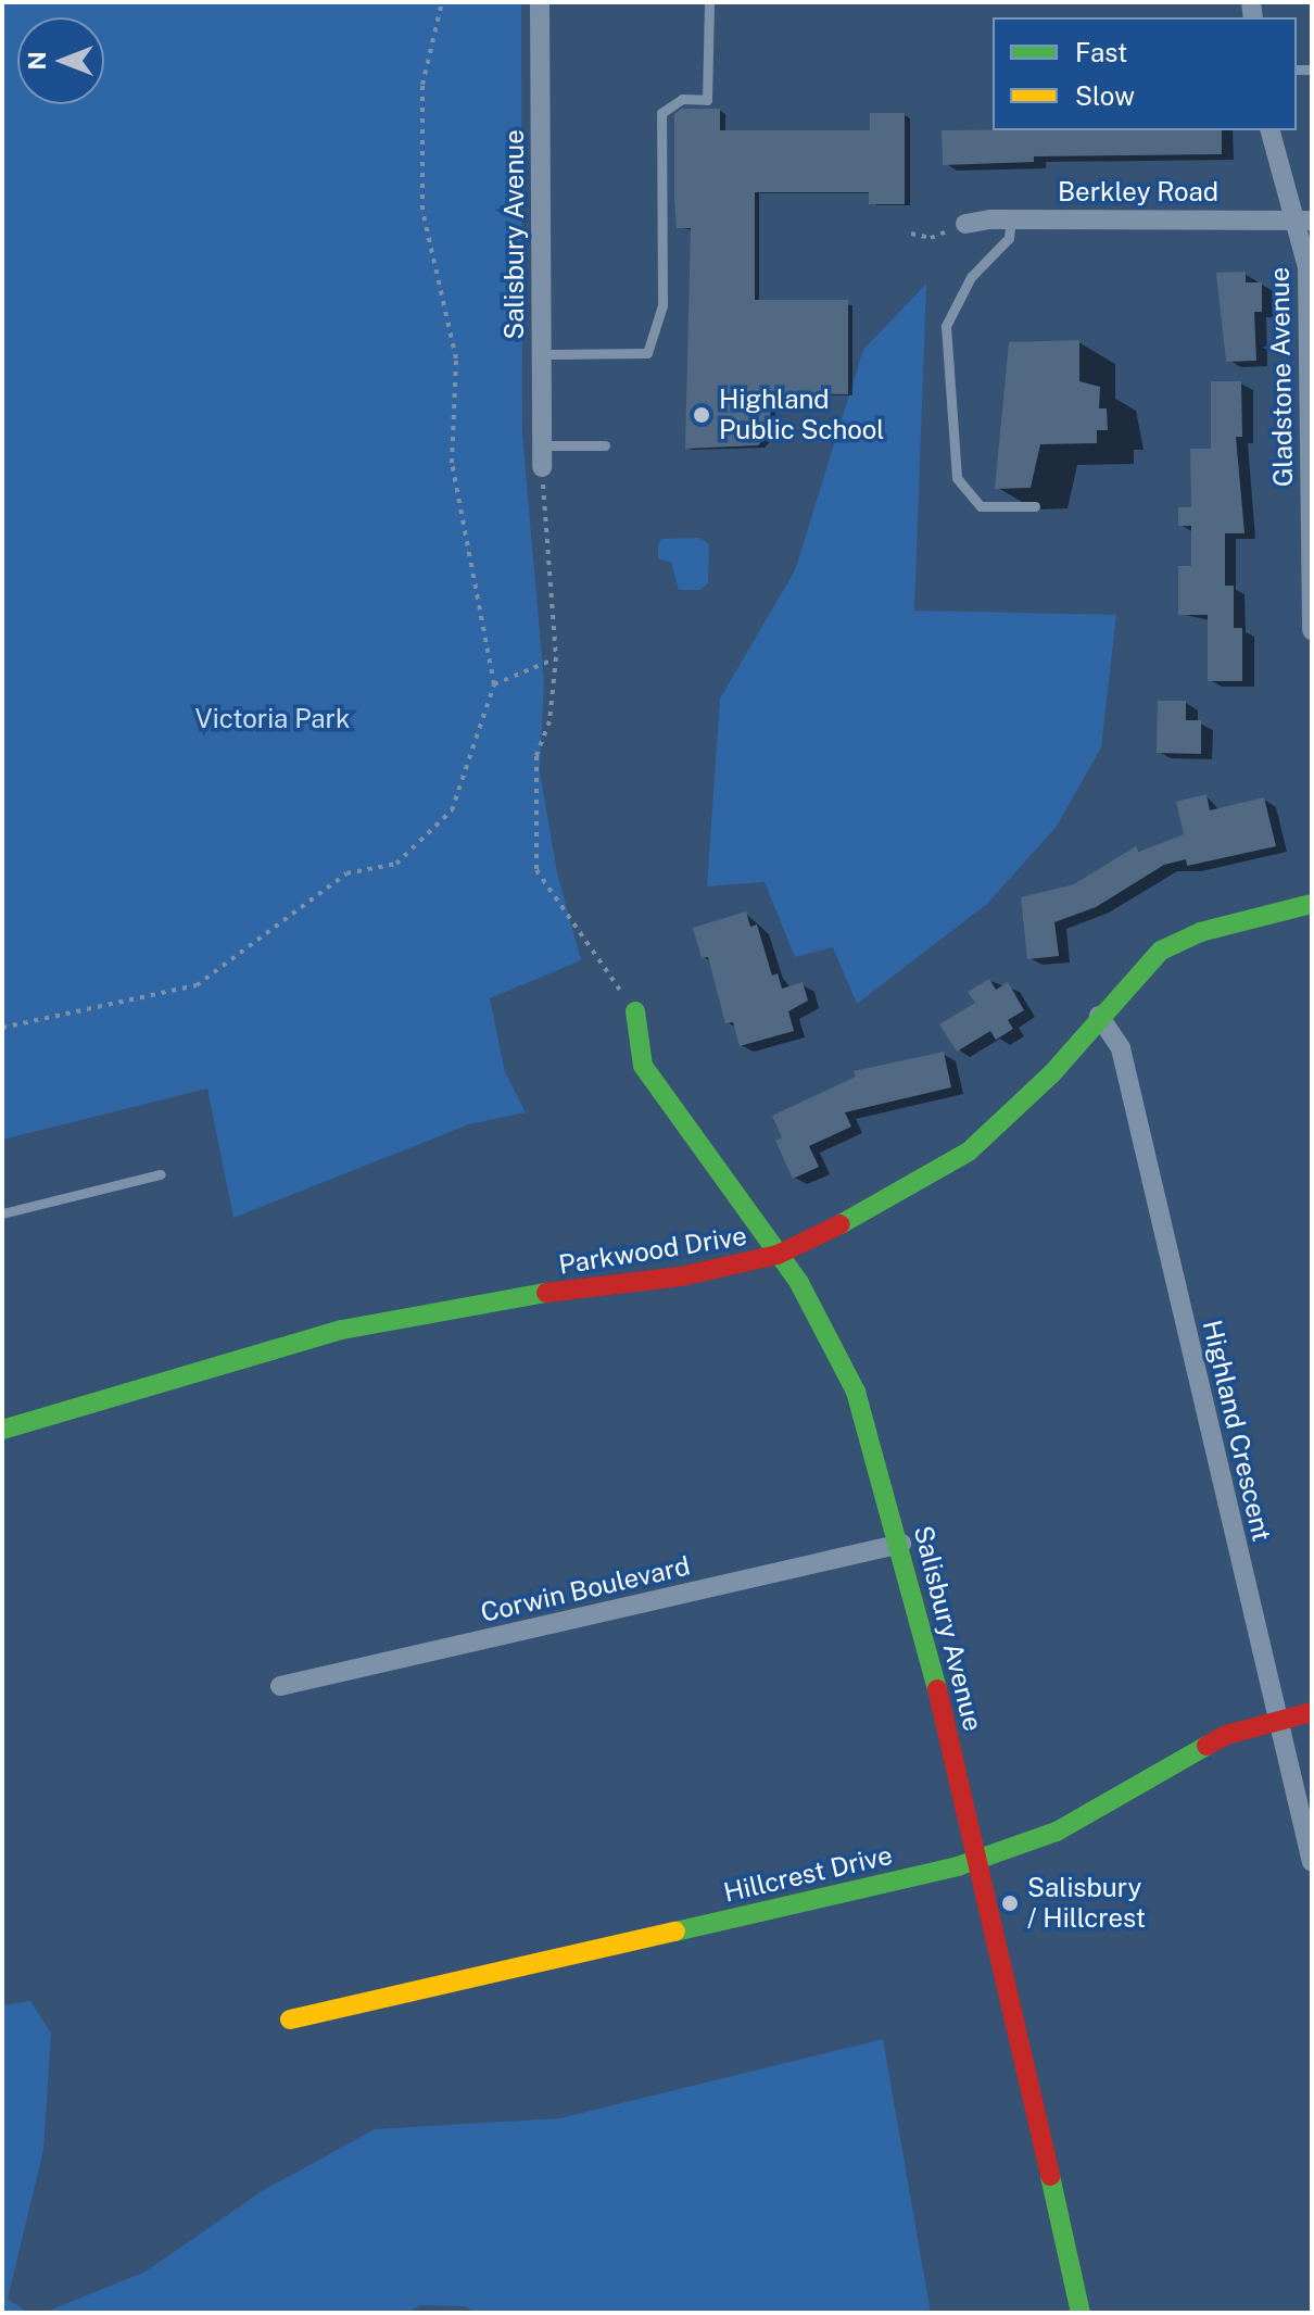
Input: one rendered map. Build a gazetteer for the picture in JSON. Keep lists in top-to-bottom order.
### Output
{
  "streets": {
    "street": [
      "Berkley Road",
      "Salisbury Avenue",
      "Gladstone Avenue",
      "Parkwood Drive",
      "Highland Crescent",
      "Corwin Boulevard",
      "Hillcrest Drive"
    ]
  },
  "crossings": [
    ["Berkley Road", "Gladstone Avenue"],
    ["Salisbury Avenue", "Parkwood Drive"],
    ["Salisbury Avenue", "Corwin Boulevard"],
    ["Salisbury Avenue", "Hillcrest Drive"],
    ["Parkwood Drive", "Highland Crescent"],
    ["Highland Crescent", "Hillcrest Drive"]
  ],
  "parks": ["Victoria Park"],
  "places": ["Highland Public School", "Salisbury / Hillcrest"],
  "legend": ["Fast", "Slow"],
  "north": "left"
}
